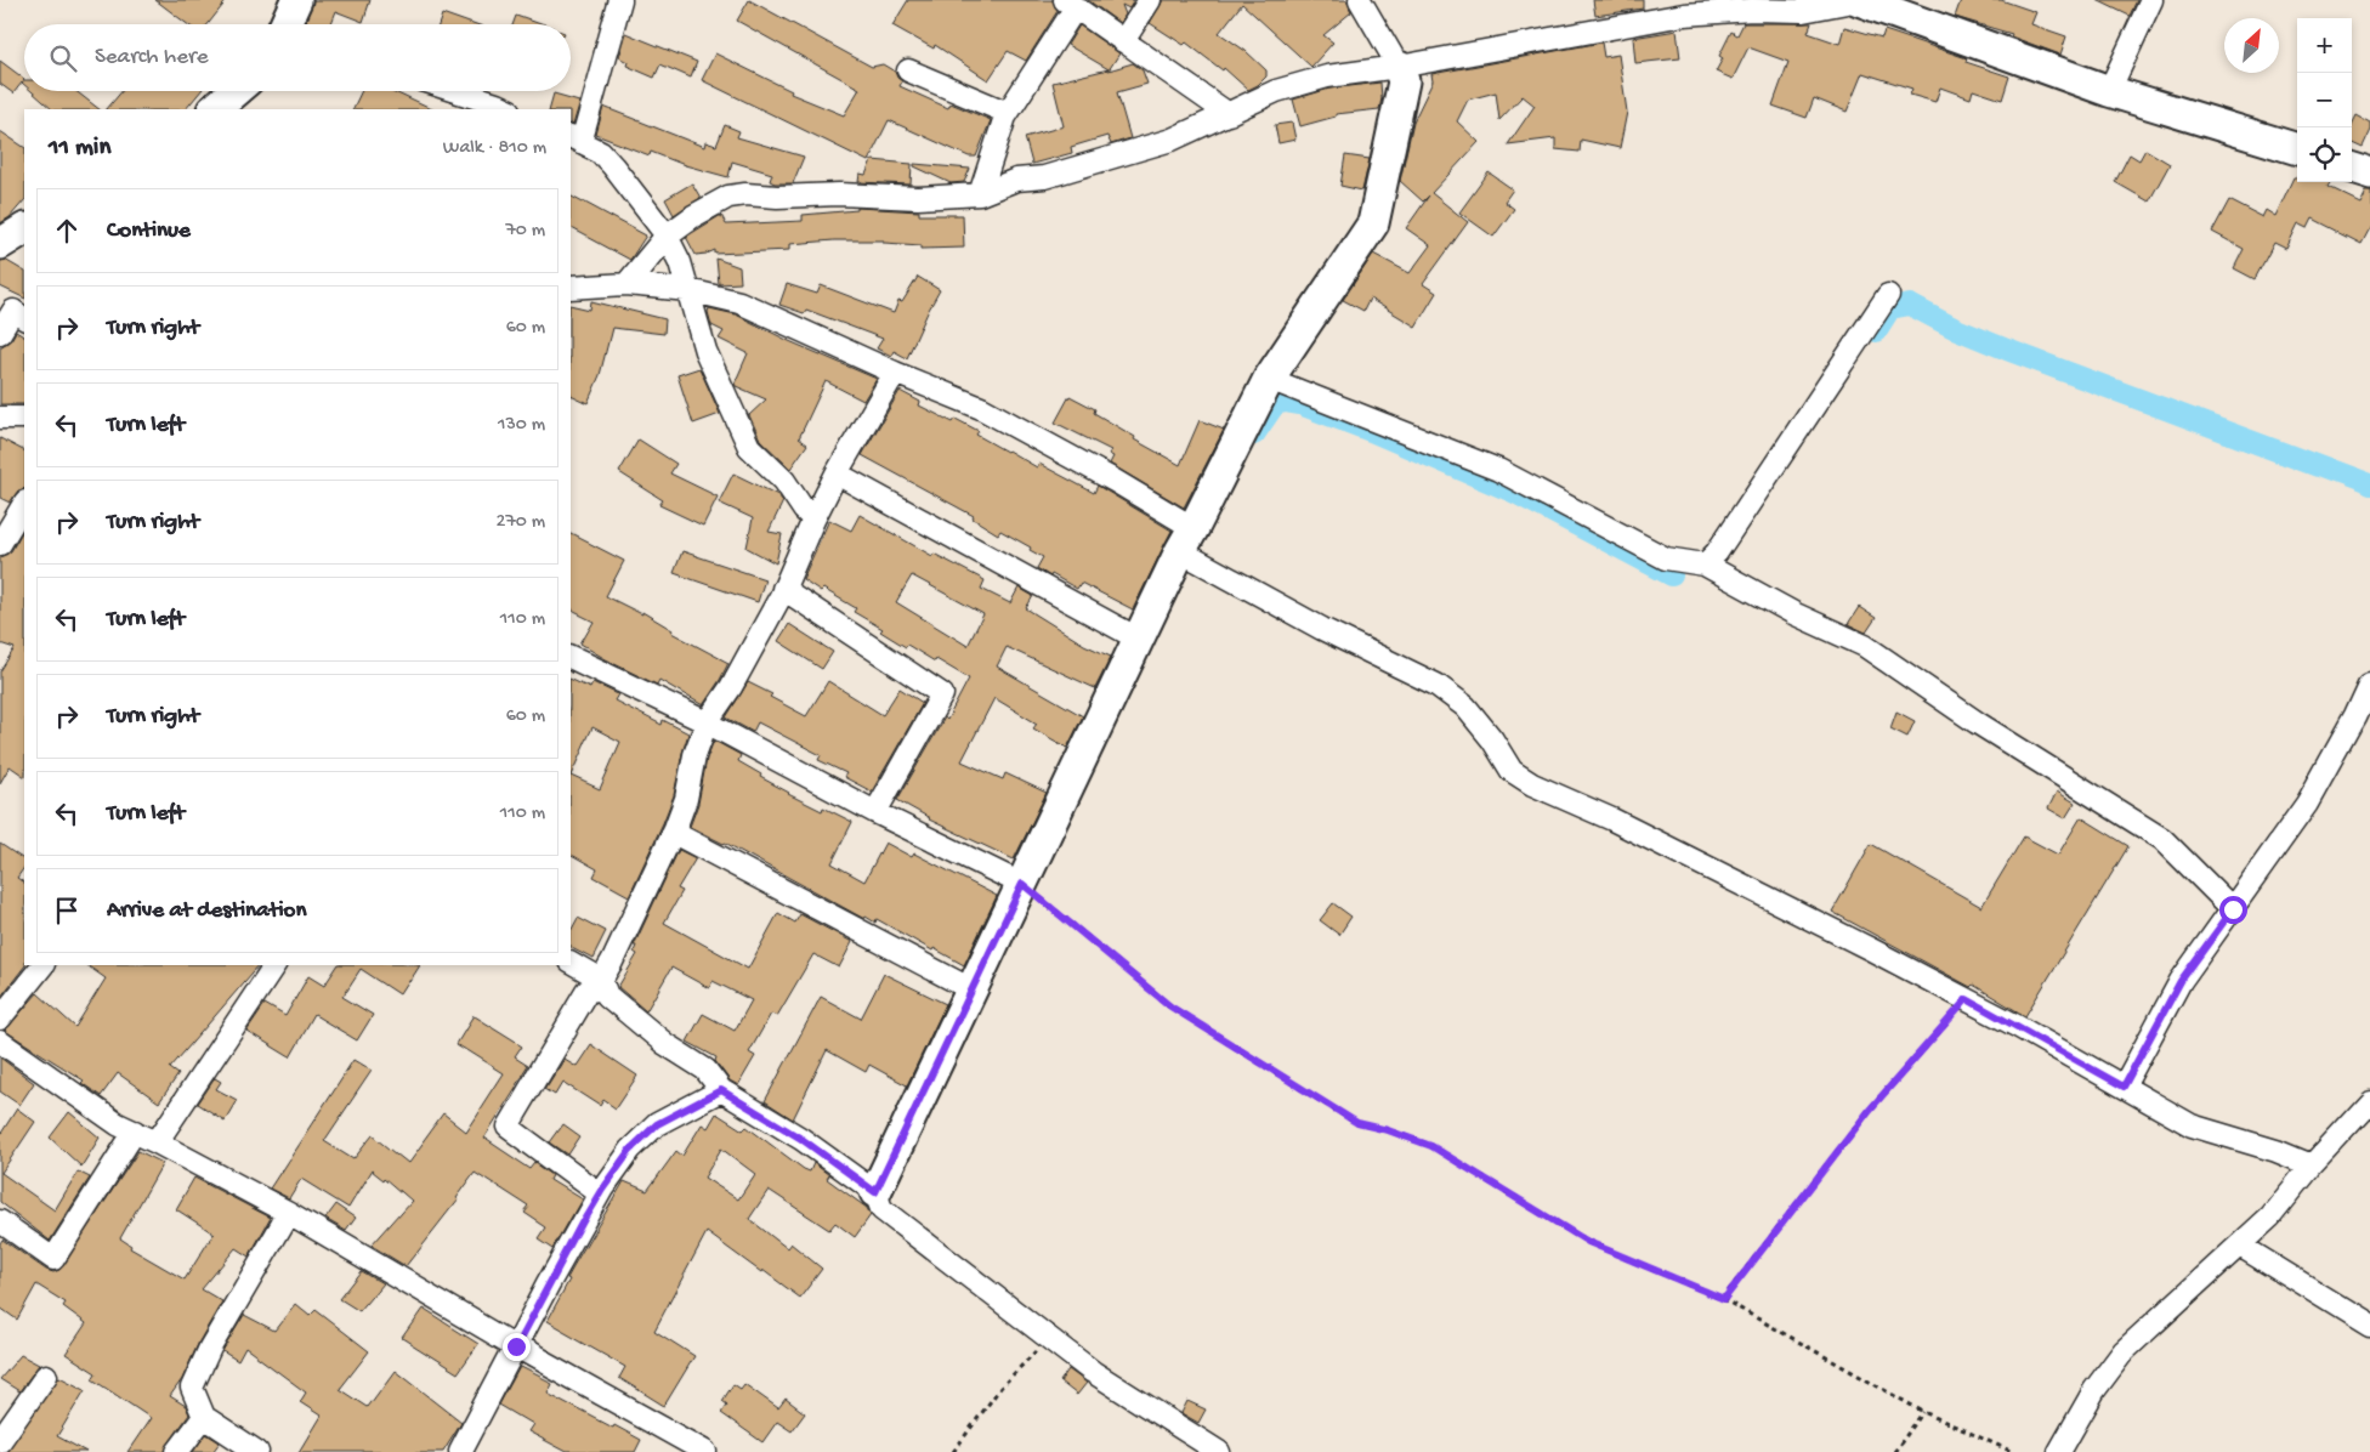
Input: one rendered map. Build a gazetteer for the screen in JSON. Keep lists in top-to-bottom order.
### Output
{
  "north": "top right",
  "page": {
    "map_buttons": ["+", "−"],
    "search": "Search here",
    "heading": ["11 min", "Walk · 810 m"],
    "list": [
      ["Continue", "70 m"],
      ["Turn right", "60 m"],
      ["Turn left", "130 m"],
      ["Turn right", "270 m"],
      ["Turn left", "110 m"],
      ["Turn right", "60 m"],
      ["Turn left", "110 m"],
      "Arrive at destination"
    ]
  }
}
